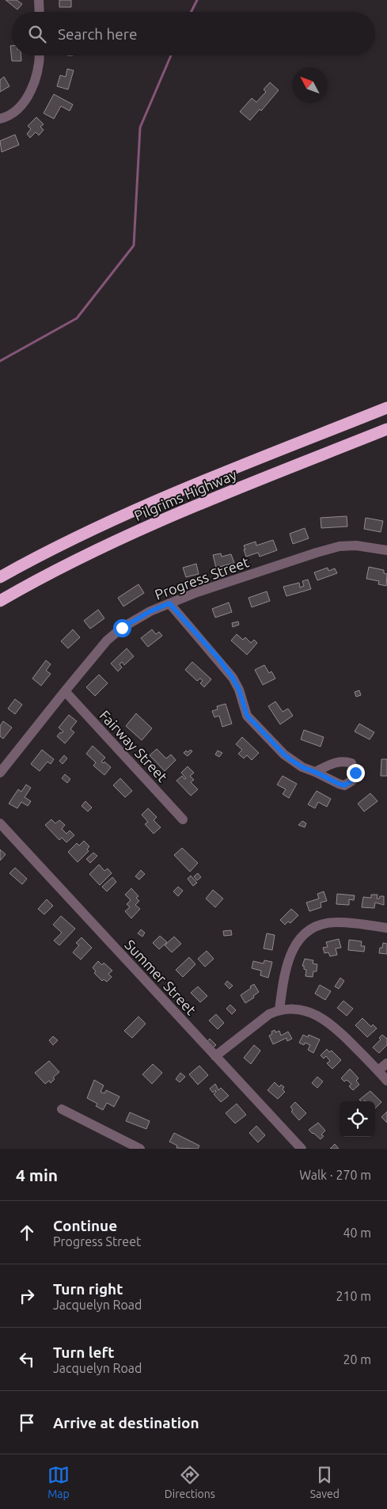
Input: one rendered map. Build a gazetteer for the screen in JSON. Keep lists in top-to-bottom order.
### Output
{
  "streets": {
    "highway": ["Pilgrims Highway"],
    "street": ["Progress Street", "Fairway Street", "Summer Street"]
  },
  "crossings": [
    ["Progress Street", "Fairway Street"]
  ],
  "north": "top left",
  "page": {
    "search": "Search here",
    "heading": ["4 min", "Walk · 270 m"],
    "list": [
      ["Continue", "Progress Street", "40 m"],
      ["Turn right", "Jacquelyn Road", "210 m"],
      ["Turn left", "Jacquelyn Road", "20 m"],
      "Arrive at destination"
    ],
    "nav": ["Map", "Directions", "Saved"]
  }
}
